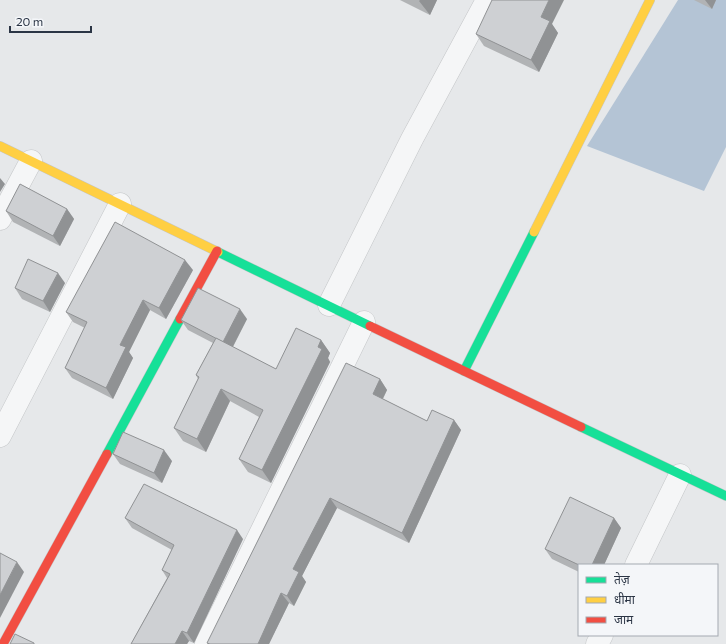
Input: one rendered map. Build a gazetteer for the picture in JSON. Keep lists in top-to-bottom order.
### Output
{
  "legend": ["तेज़", "धीमा", "जाम"],
  "scale_bar": "20 m"
}
